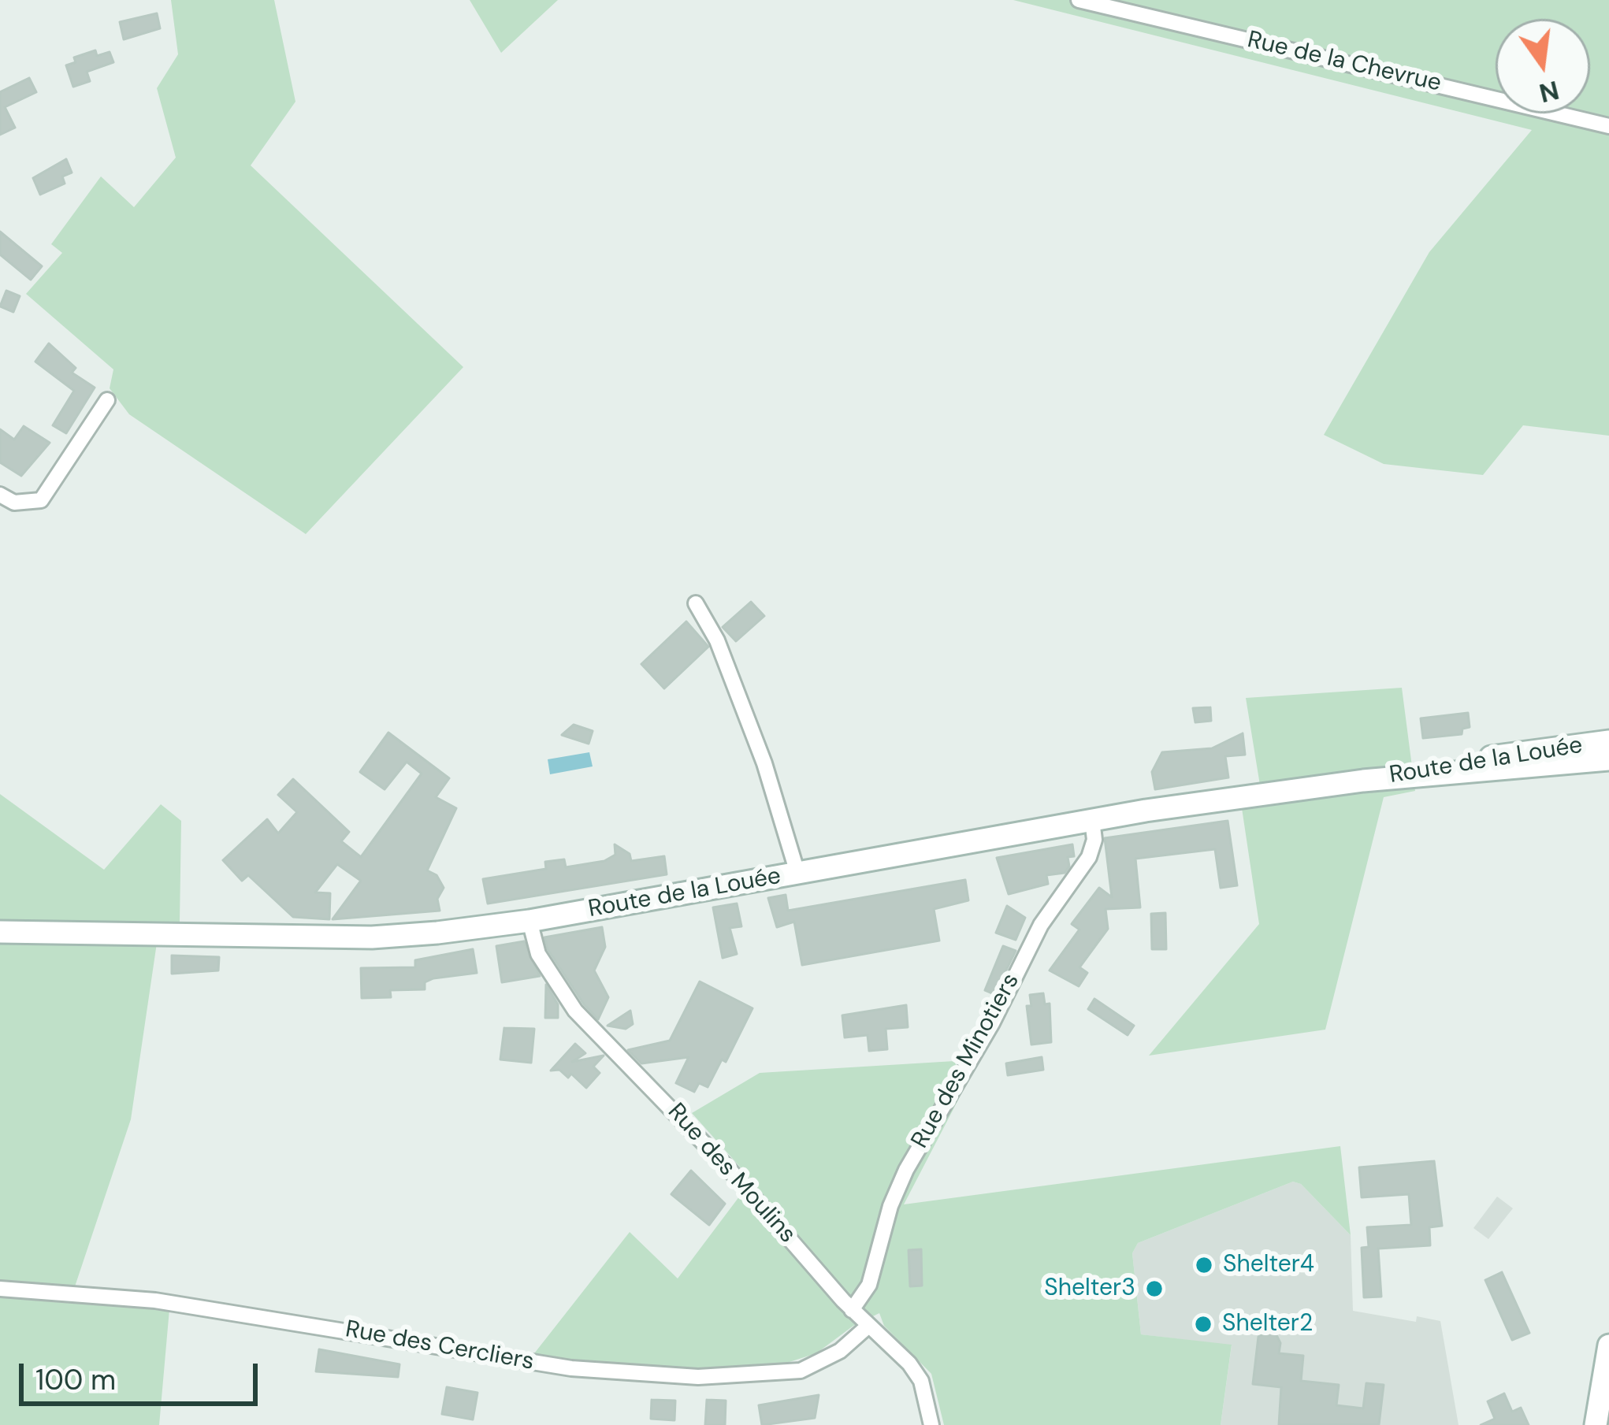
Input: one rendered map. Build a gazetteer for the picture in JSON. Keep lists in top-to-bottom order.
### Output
{
  "streets": {
    "main road": ["Route de la Louée"],
    "street": [
      "Rue de la Chevrue",
      "Rue des Minotiers",
      "Rue des Moulins",
      "Rue des Cercliers"
    ]
  },
  "crossings": [
    ["Route de la Louée", "Rue des Minotiers"],
    ["Route de la Louée", "Rue des Moulins"],
    ["Rue des Minotiers", "Rue des Moulins"],
    ["Rue des Moulins", "Rue des Cercliers"]
  ],
  "places": ["Shelter4", "Shelter3", "Shelter2"],
  "scale_bar": "100 m",
  "north": "bottom"
}
